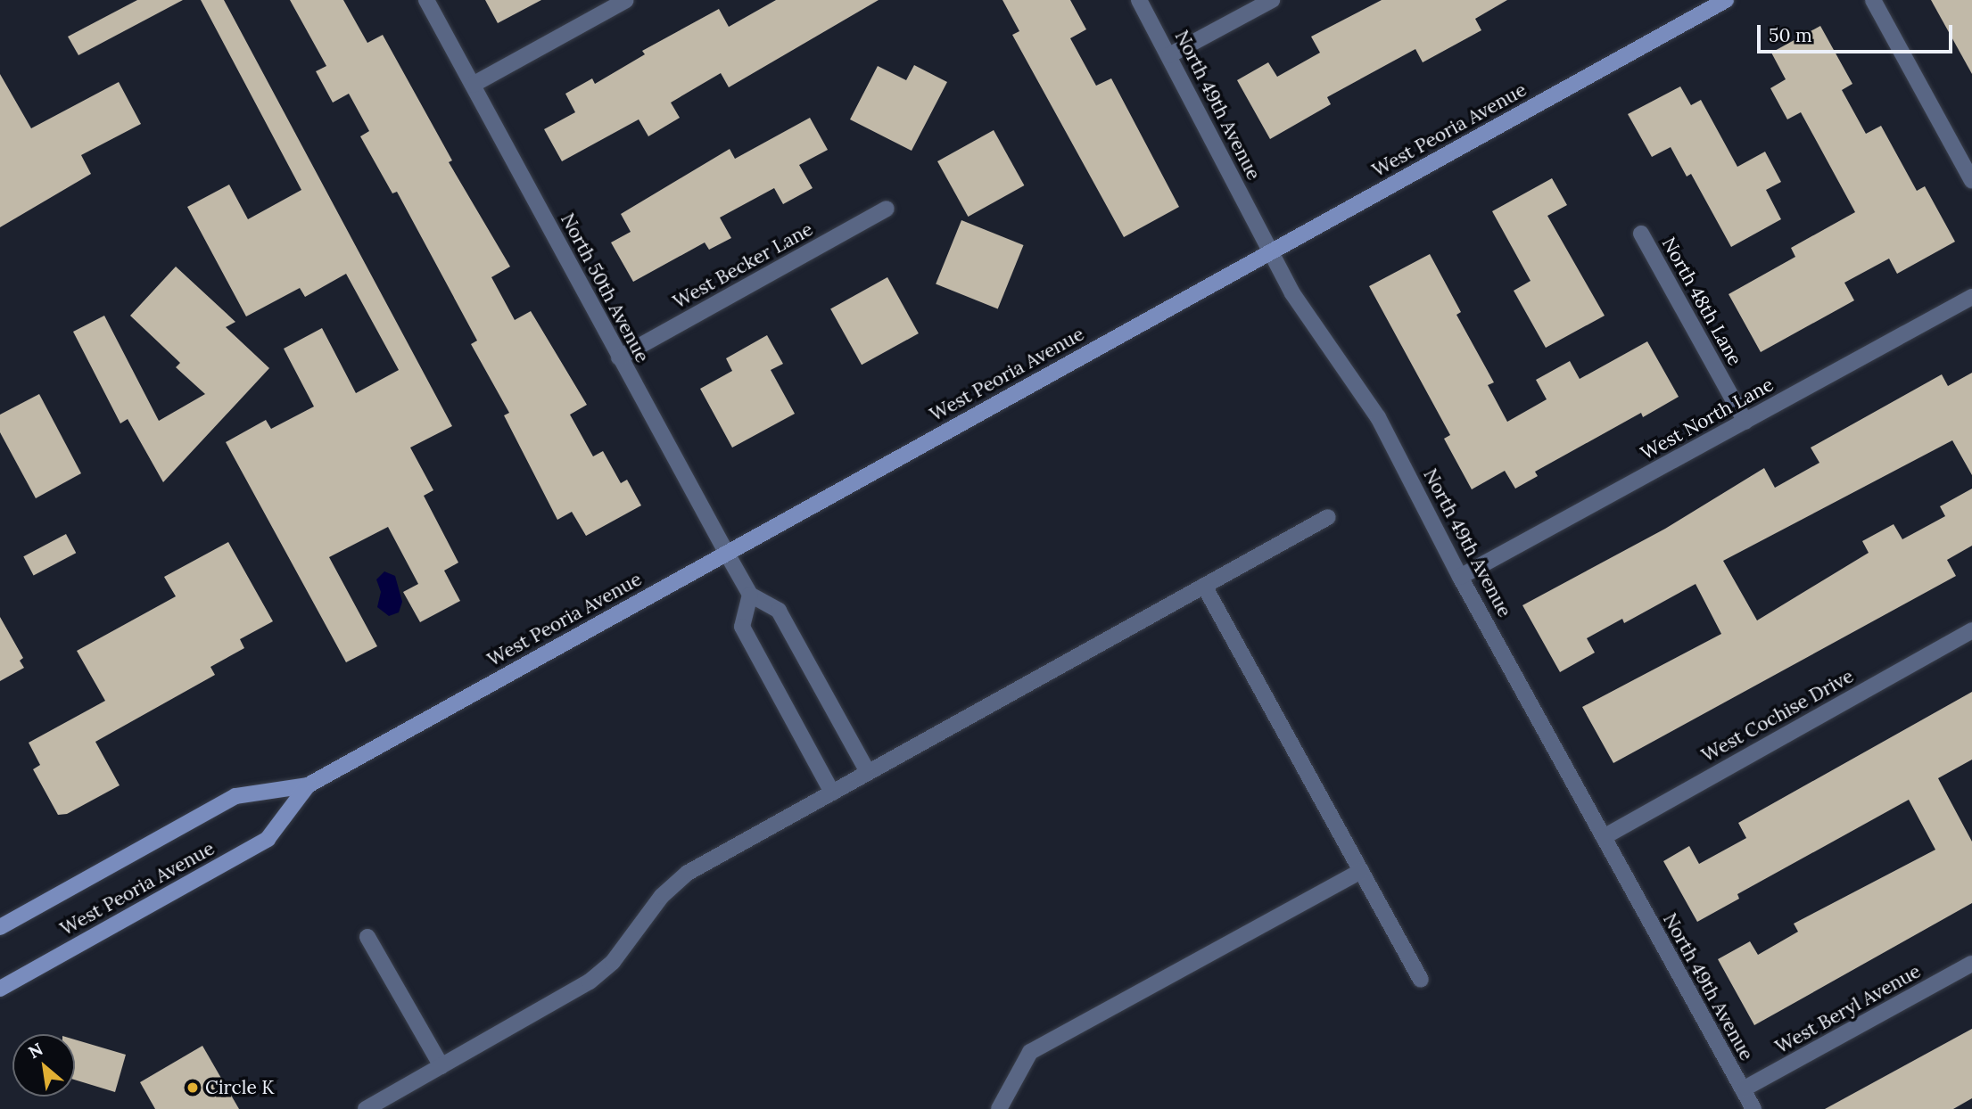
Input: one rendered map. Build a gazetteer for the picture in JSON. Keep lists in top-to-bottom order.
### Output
{
  "streets": {
    "main road": ["West Peoria Avenue"],
    "street": [
      "North 49th Avenue",
      "West Becker Lane",
      "North 50th Avenue",
      "North 48th Lane",
      "West North Lane",
      "West Cochise Drive",
      "West Beryl Avenue"
    ]
  },
  "crossings": [
    ["North 49th Avenue", "West Peoria Avenue"],
    ["North 49th Avenue", "West North Lane"],
    ["North 49th Avenue", "West Cochise Drive"],
    ["North 49th Avenue", "West Beryl Avenue"],
    ["West Peoria Avenue", "North 50th Avenue"],
    ["West Becker Lane", "North 50th Avenue"],
    ["North 48th Lane", "West North Lane"]
  ],
  "places": ["Circle K"],
  "scale_bar": "50 m",
  "north": "top left"
}
